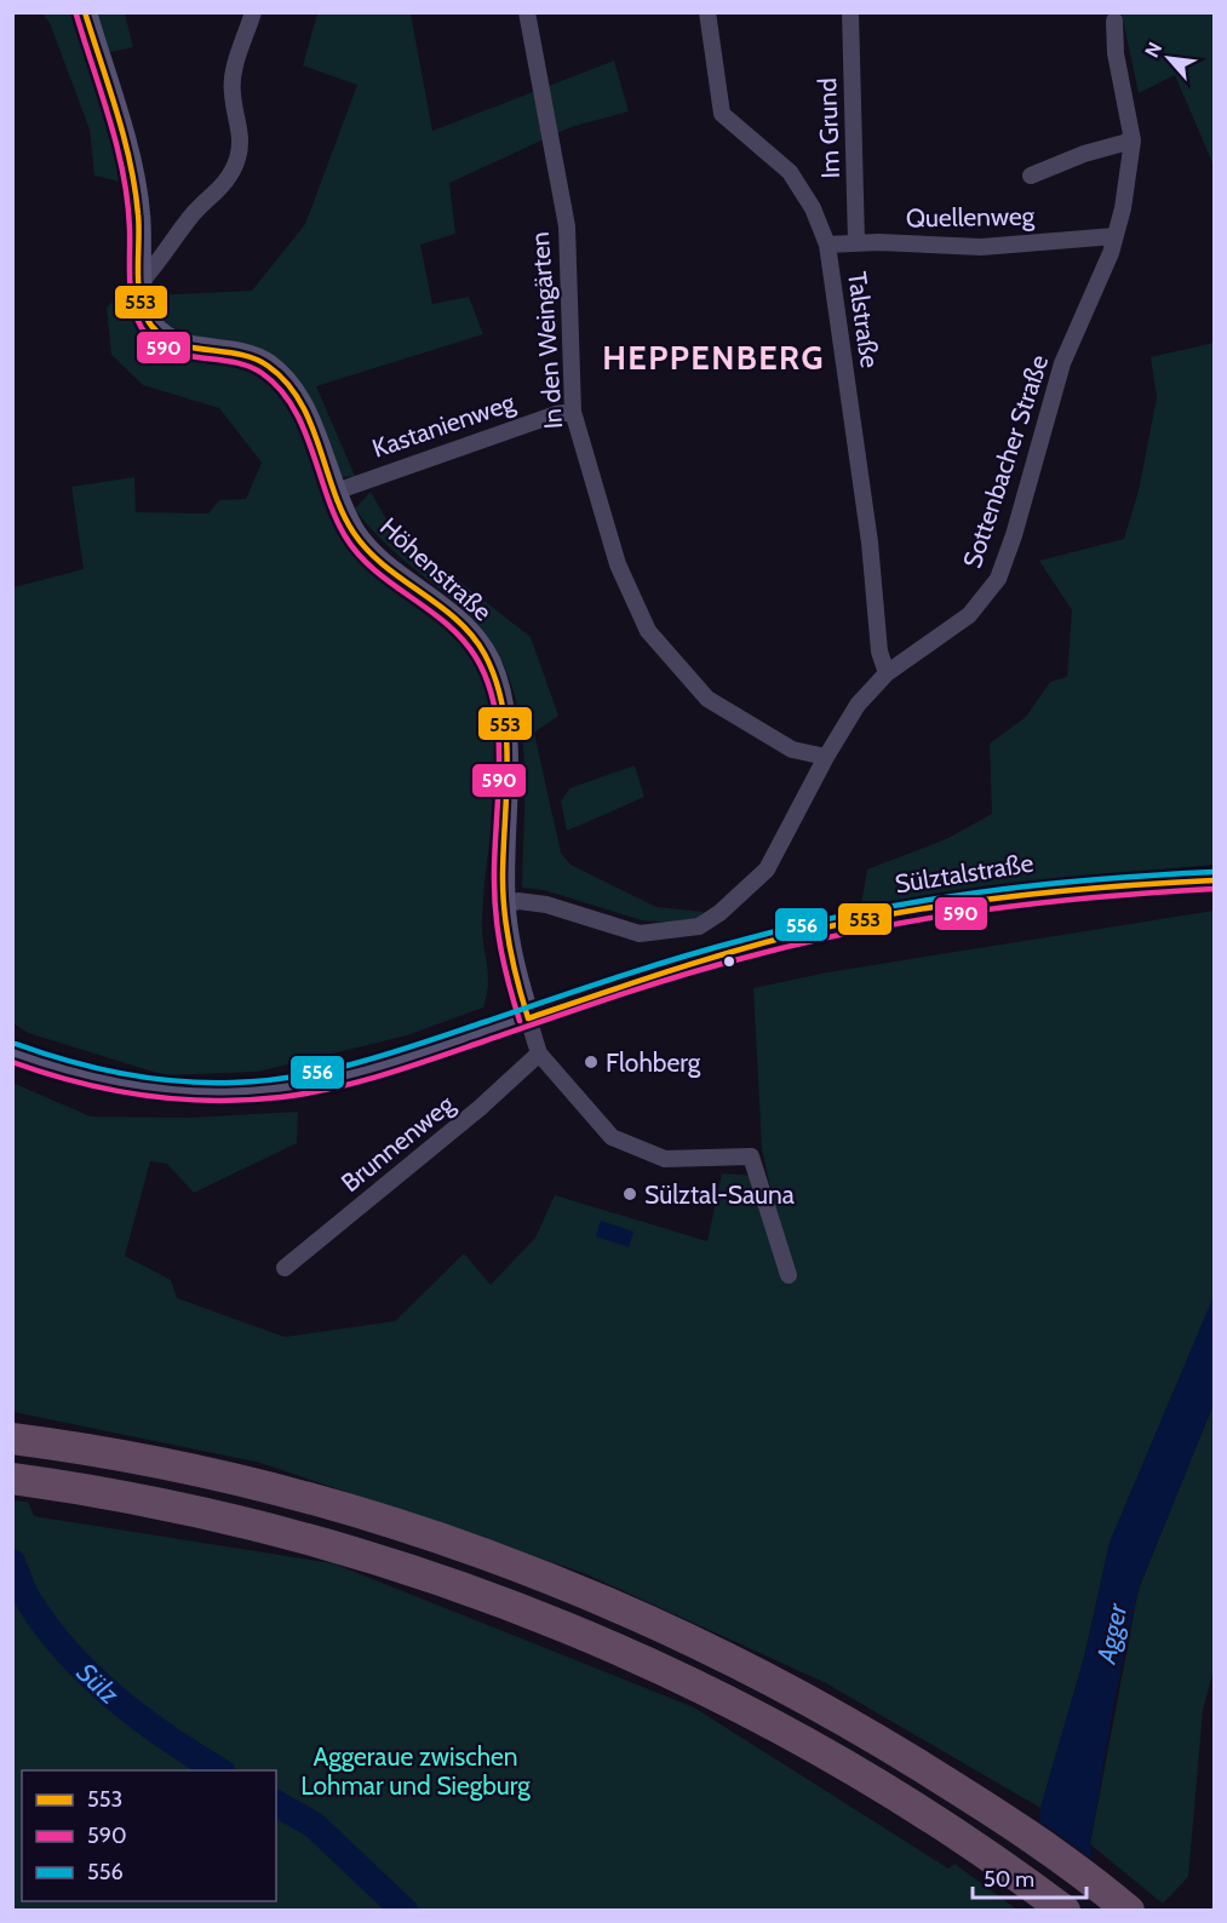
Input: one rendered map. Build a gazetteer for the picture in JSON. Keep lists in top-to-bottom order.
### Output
{
  "streets": {
    "main road": ["Höhenstraße", "Sülztalstraße"],
    "street": [
      "Im Grund",
      "Quellenweg",
      "Talstraße",
      "In den Weingärten",
      "Kastanienweg",
      "Sottenbacher Straße",
      "Brunnenweg"
    ]
  },
  "crossings": [
    ["Im Grund", "Quellenweg"],
    ["Quellenweg", "Talstraße"],
    ["Quellenweg", "Sottenbacher Straße"],
    ["Talstraße", "Sottenbacher Straße"],
    ["In den Weingärten", "Kastanienweg"],
    ["In den Weingärten", "Sottenbacher Straße"],
    ["Kastanienweg", "Höhenstraße"],
    ["Sottenbacher Straße", "Höhenstraße"],
    ["Höhenstraße", "Sülztalstraße"]
  ],
  "districts": ["HEPPENBERG"],
  "water": ["Agger", "Sülz"],
  "parks": ["Aggeraue zwischen Lohmar und Siegburg"],
  "places": ["Flohberg", "Sülztal-Sauna"],
  "lines": ["transit line 553", "transit line 590", "transit line 556"],
  "legend": ["553", "590", "556"],
  "scale_bar": "50 m",
  "north": "top left"
}
